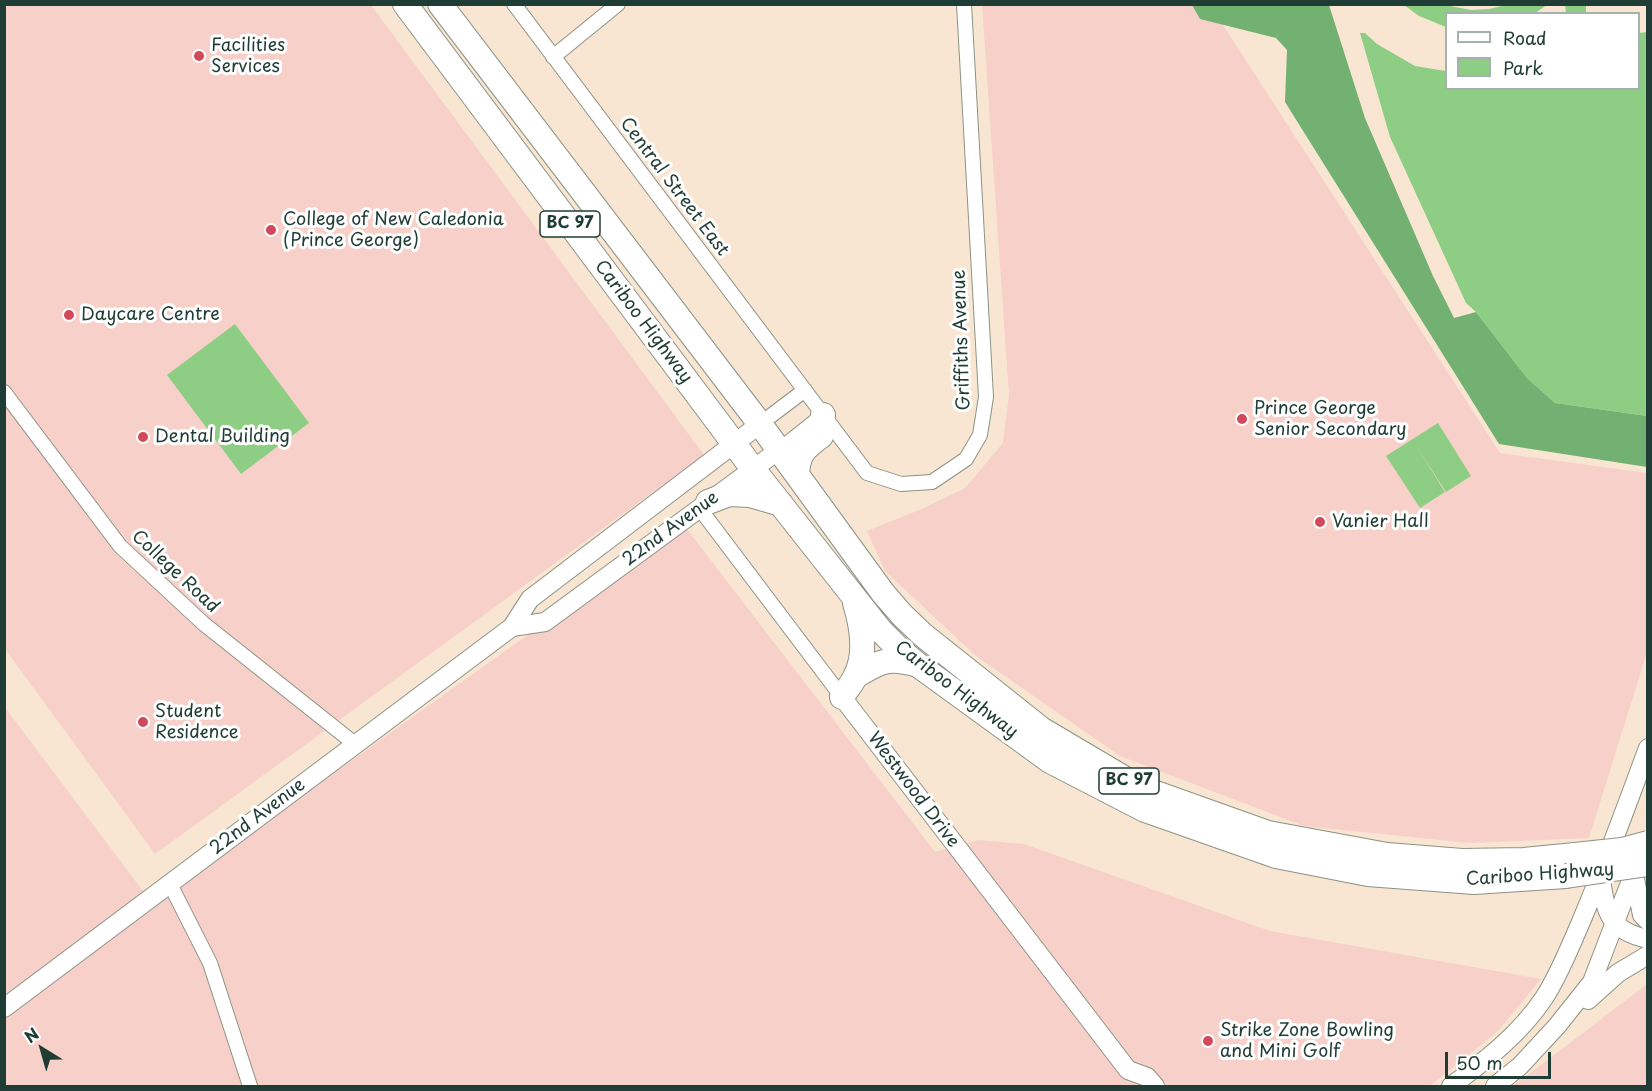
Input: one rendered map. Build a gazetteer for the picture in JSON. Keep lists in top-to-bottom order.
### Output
{
  "streets": {
    "highway": ["BC 97", "Cariboo Highway"],
    "street": [
      "Central Street East",
      "Griffiths Avenue",
      "22nd Avenue",
      "College Road",
      "Westwood Drive"
    ]
  },
  "crossings": [
    ["Central Street East", "Griffiths Avenue"],
    ["Central Street East", "22nd Avenue"],
    ["Cariboo Highway", "22nd Avenue"],
    ["Griffiths Avenue", "22nd Avenue"],
    ["22nd Avenue", "College Road"],
    ["22nd Avenue", "Westwood Drive"]
  ],
  "places": [
    "Facilities Services",
    "College of New Caledonia (Prince George)",
    "Daycare Centre",
    "Prince George Senior Secondary",
    "Dental Building",
    "Vanier Hall",
    "Student Residence",
    "Strike Zone Bowling and Mini Golf"
  ],
  "legend": ["Road", "Park"],
  "scale_bar": "50 m",
  "north": "top left"
}
